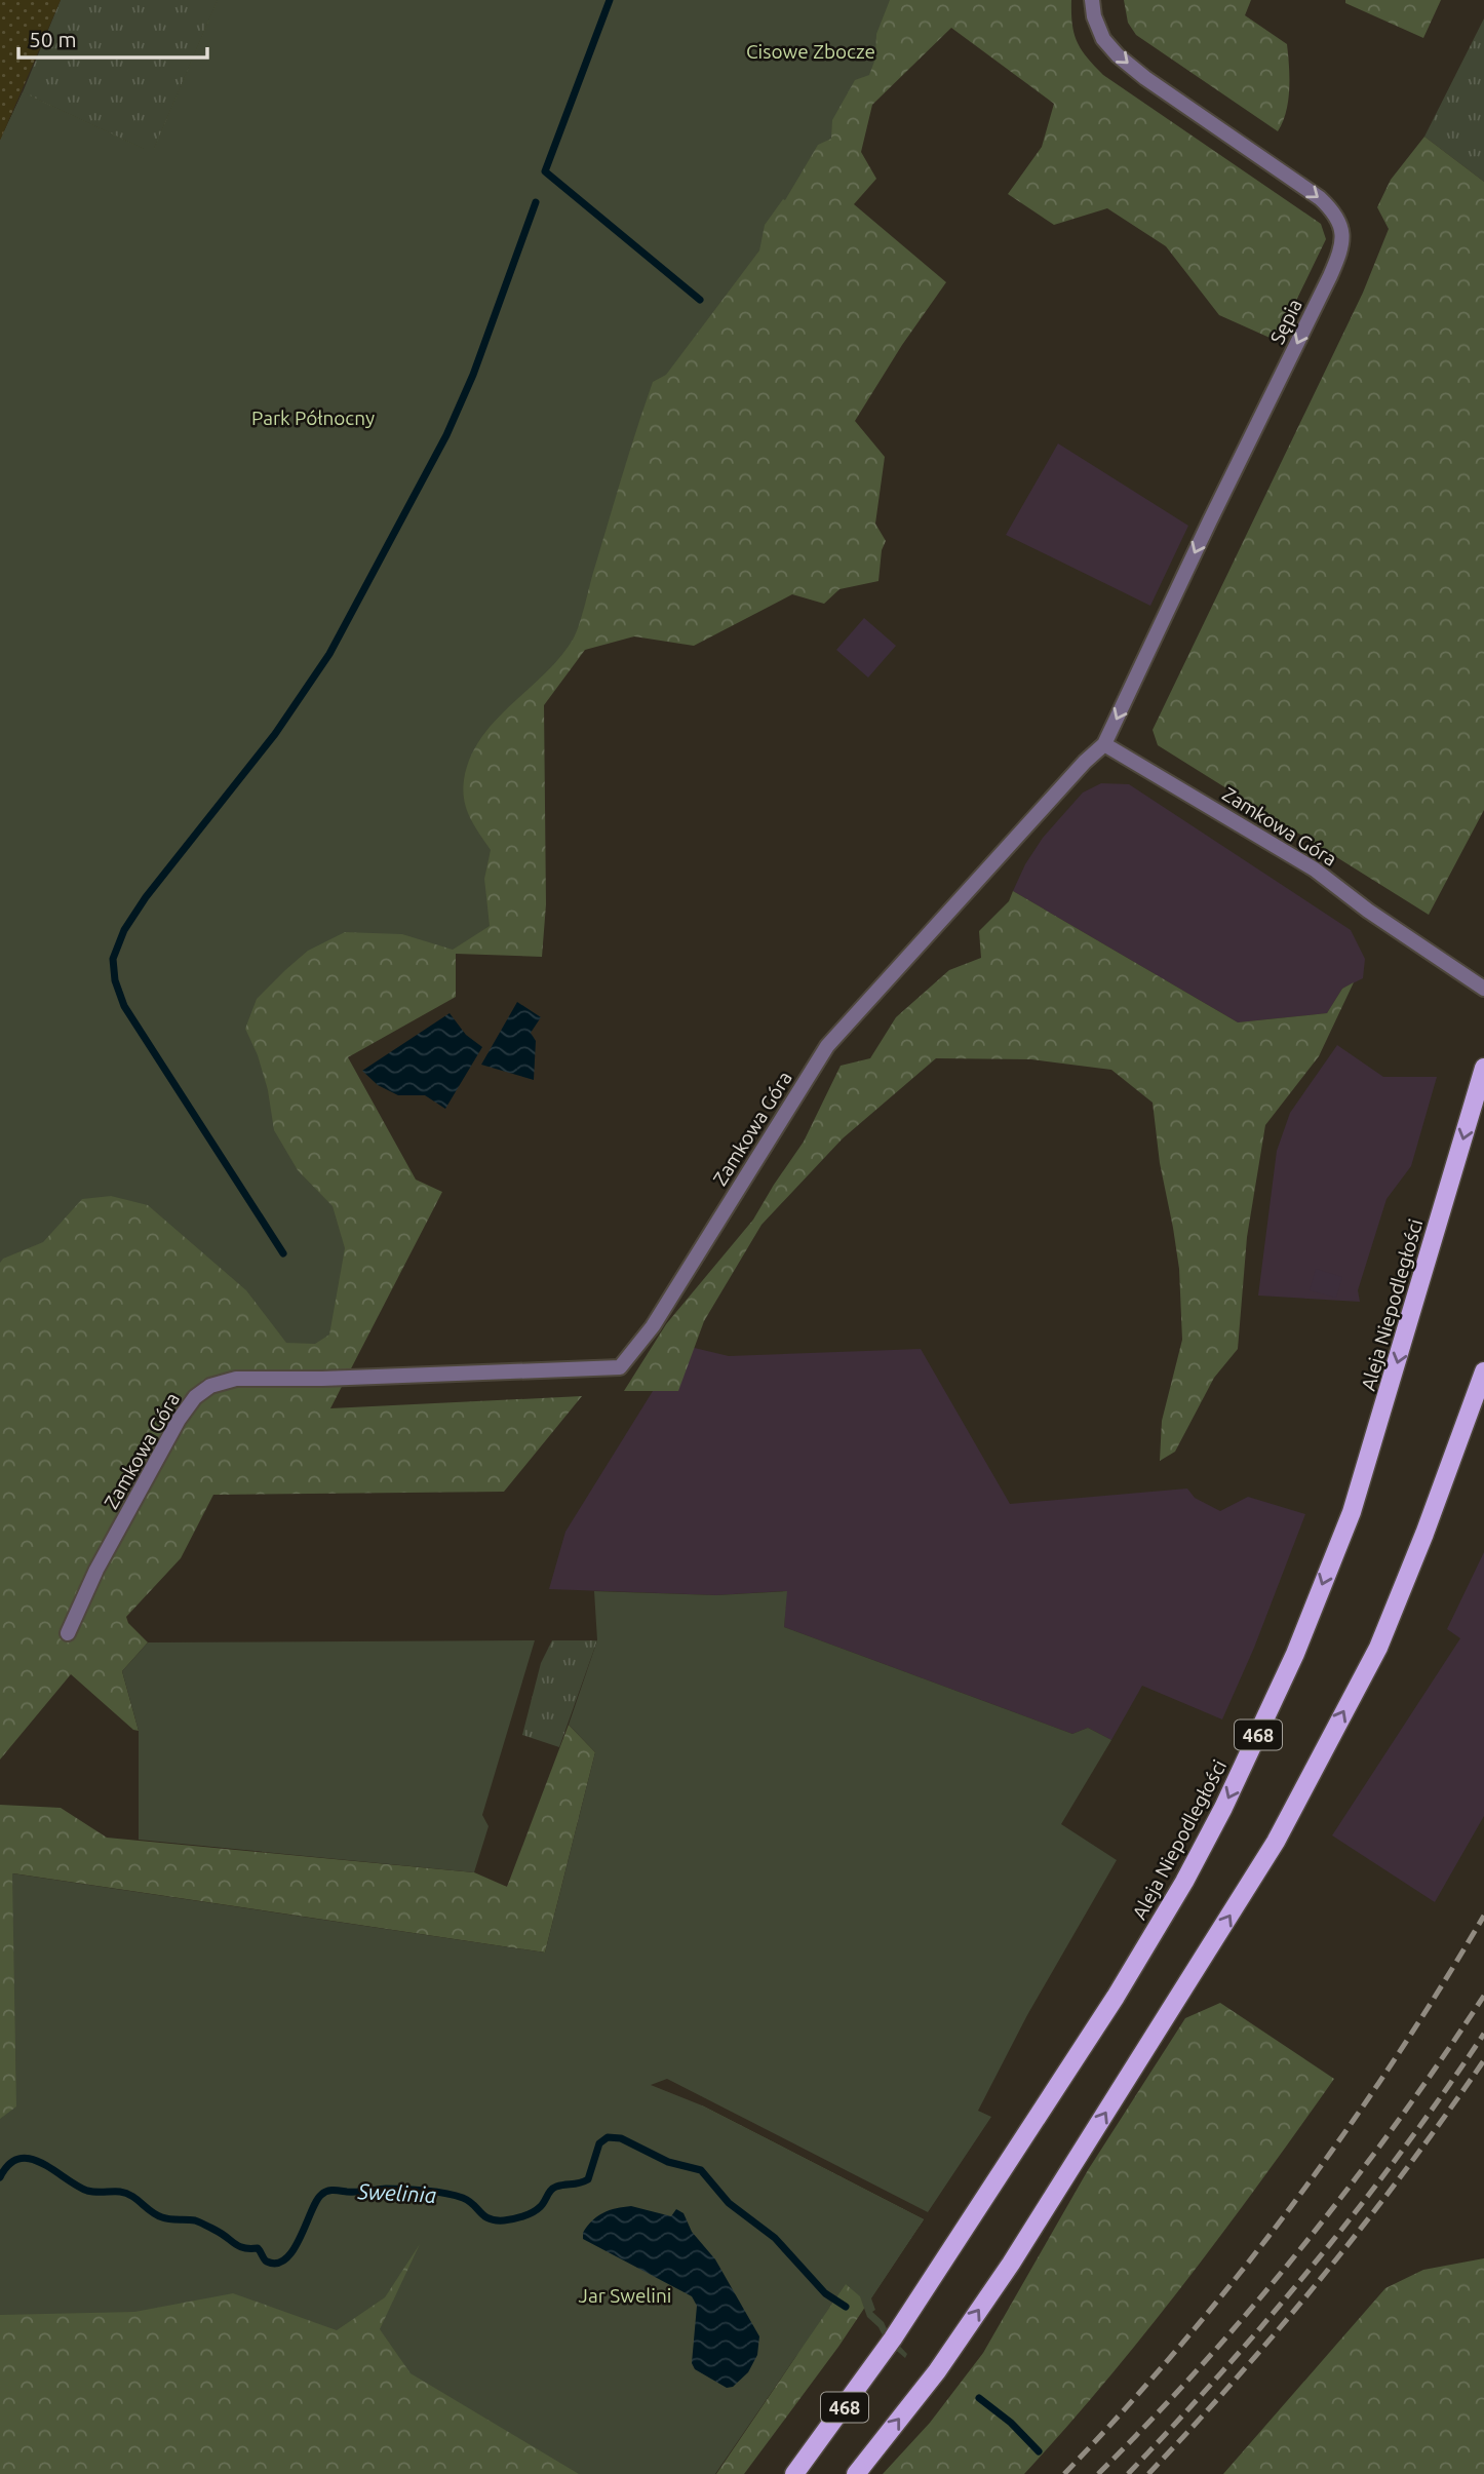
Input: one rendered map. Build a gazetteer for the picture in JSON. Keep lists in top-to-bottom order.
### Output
{
  "streets": {
    "main road": ["Aleja Niepodległości", "468"],
    "street": ["Sępia", "Zamkowa Góra"]
  },
  "crossings": [
    ["Sępia", "Zamkowa Góra"]
  ],
  "one_way": ["Sępia"],
  "water": ["Swelinia"],
  "parks": ["Cisowe Zbocze", "Park Północny", "Jar Swelini"],
  "scale_bar": "50 m"
}
